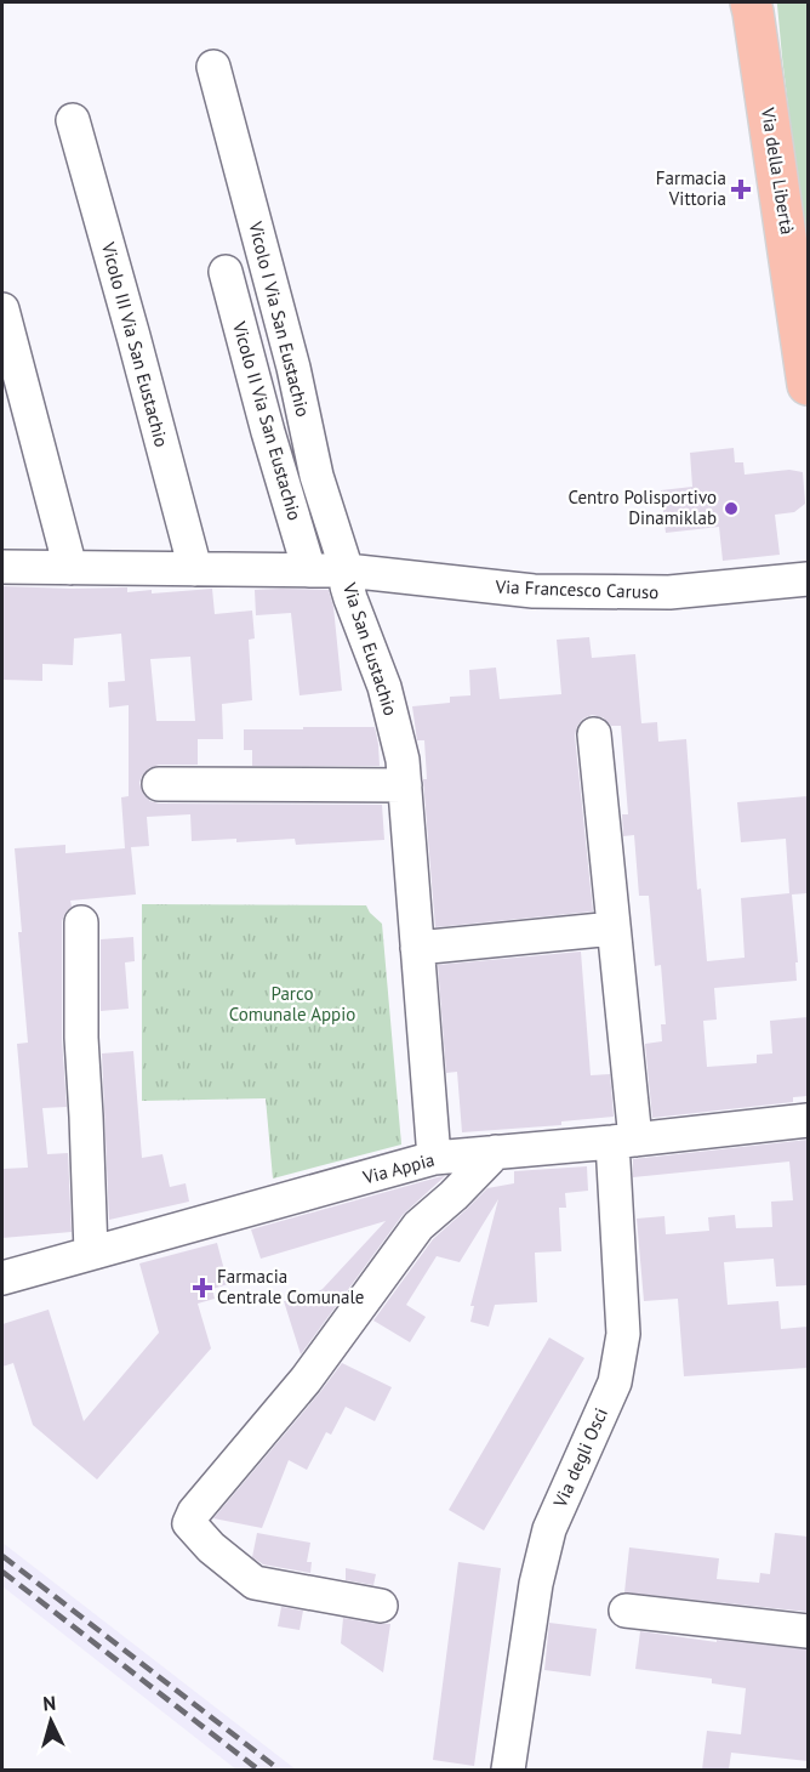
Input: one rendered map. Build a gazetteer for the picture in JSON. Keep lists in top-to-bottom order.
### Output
{
  "streets": {
    "main road": ["Via della Libertà"],
    "street": [
      "Vicolo I Via San Eustachio",
      "Vicolo III Via San Eustachio",
      "Vicolo II Via San Eustachio",
      "Via Francesco Caruso",
      "Via San Eustachio",
      "Via Appia",
      "Via degli Osci"
    ]
  },
  "crossings": [
    ["Vicolo I Via San Eustachio", "Via Francesco Caruso"],
    ["Vicolo I Via San Eustachio", "Via San Eustachio"],
    ["Vicolo III Via San Eustachio", "Via San Eustachio"],
    ["Vicolo II Via San Eustachio", "Via San Eustachio"],
    ["Via Francesco Caruso", "Via San Eustachio"],
    ["Via San Eustachio", "Via Appia"],
    ["Via Appia", "Via degli Osci"]
  ],
  "parks": ["Parco Comunale Appio"],
  "places": {
    "health": ["Farmacia Vittoria", "Farmacia Centrale Comunale"],
    "other": ["Centro Polisportivo Dinamiklab"]
  },
  "north": "top"
}
